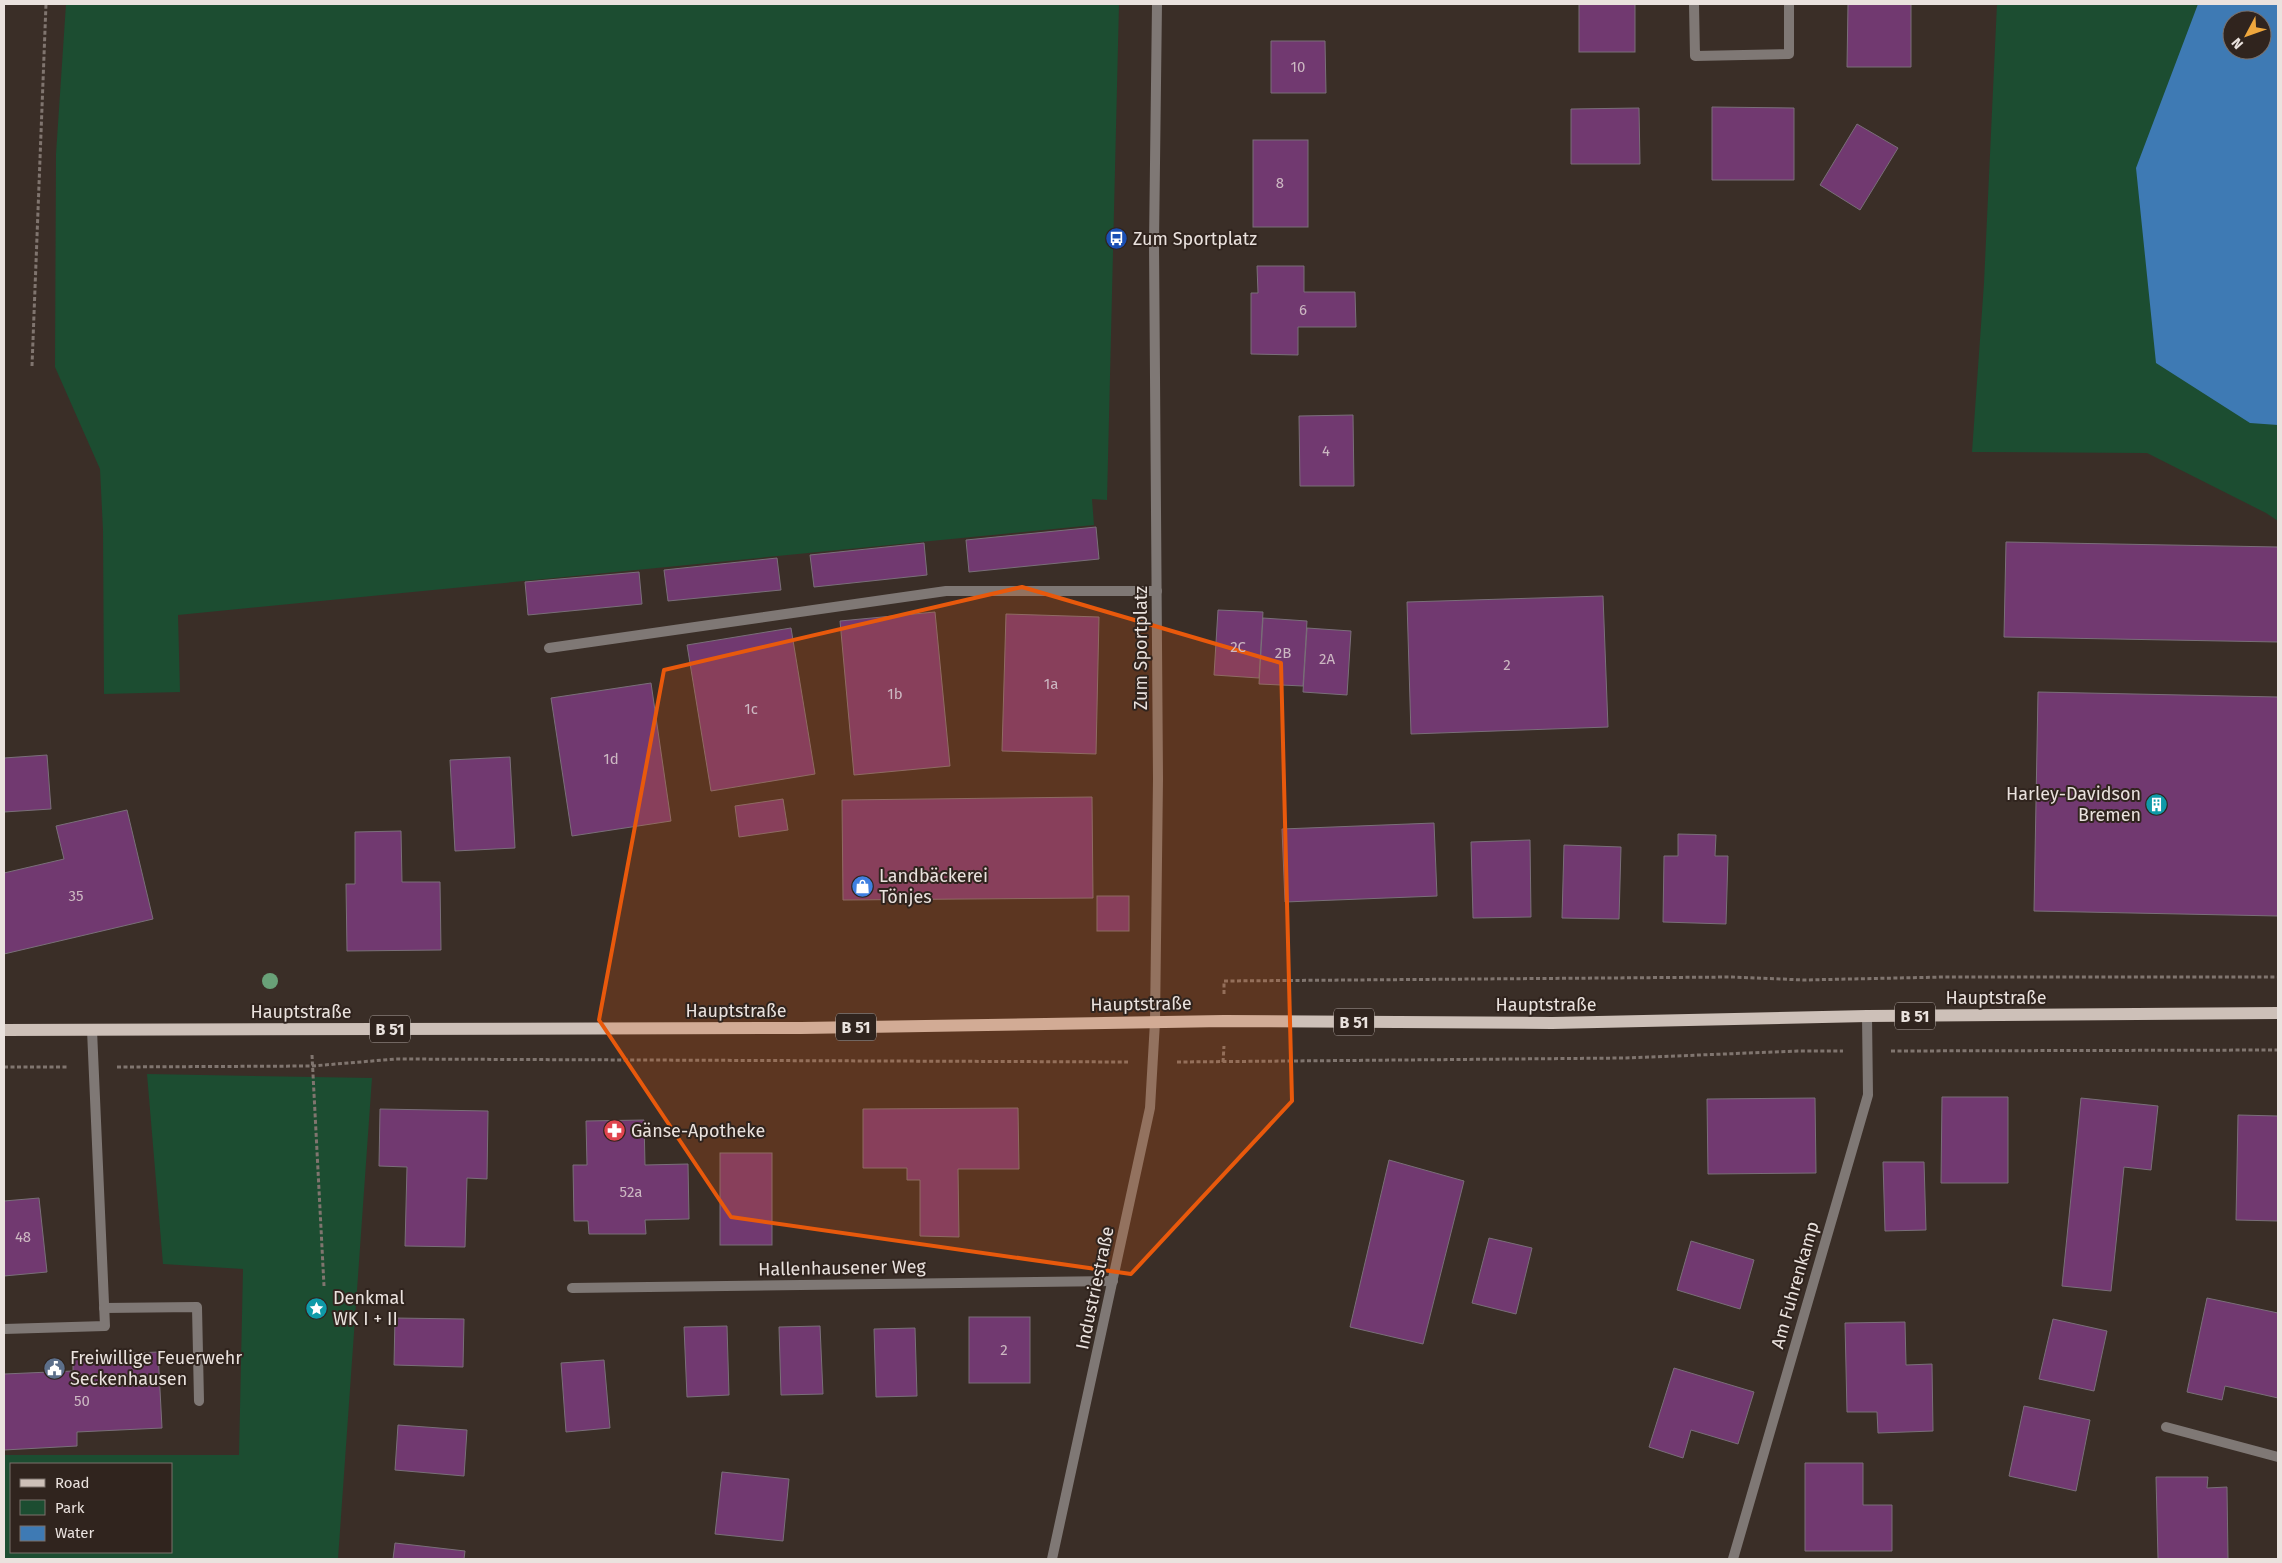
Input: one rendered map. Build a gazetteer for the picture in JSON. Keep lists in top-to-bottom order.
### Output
{
  "streets": {
    "main road": ["Hauptstraße", "B 51"],
    "street": [
      "Zum Sportplatz",
      "Hallenhausener Weg",
      "Am Fuhrenkamp",
      "Industriestraße"
    ]
  },
  "crossings": [
    ["Zum Sportplatz", "Hauptstraße"],
    ["Zum Sportplatz", "Industriestraße"],
    ["Hauptstraße", "Am Fuhrenkamp"],
    ["Hauptstraße", "Industriestraße"],
    ["Hallenhausener Weg", "Industriestraße"]
  ],
  "places": {
    "bus stop": ["Zum Sportplatz"],
    "building": ["Harley-Davidson Bremen"],
    "shop": ["Landbäckerei Tönjes"],
    "pharmacy": ["Gänse-Apotheke"],
    "place": ["Denkmal WK I + II"],
    "public building": ["Freiwillige Feuerwehr Seckenhausen"]
  },
  "house_numbers": [
    "10",
    "8",
    "6",
    "4",
    "2C",
    "2B",
    "2A",
    "2",
    "1a",
    "1b",
    "1c",
    "1d",
    "35",
    "52a",
    "48",
    "2",
    "50"
  ],
  "legend": ["Road", "Park", "Water"],
  "north": "bottom left"
}
